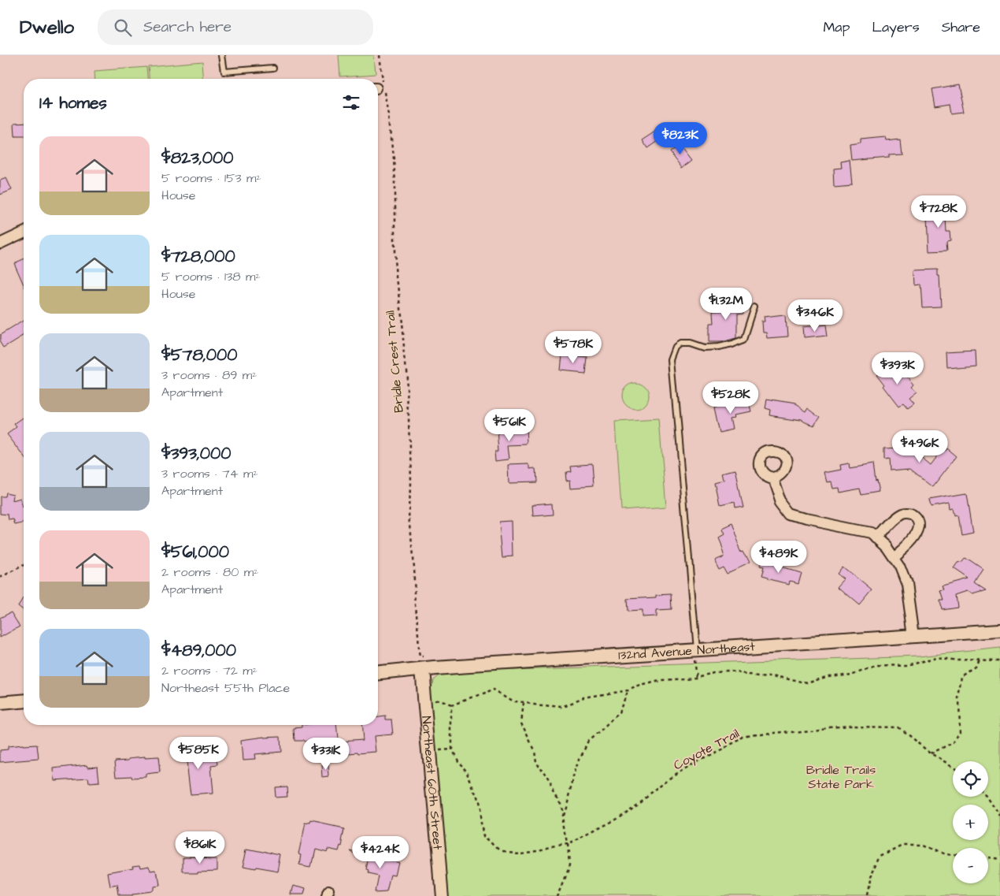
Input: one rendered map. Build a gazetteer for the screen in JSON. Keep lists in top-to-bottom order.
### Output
{
  "streets": {
    "street": ["132nd Avenue Northeast", "Northeast 60th Street"],
    "path": ["Bridle Crest Trail", "Coyote Trail"]
  },
  "crossings": [
    ["132nd Avenue Northeast", "Northeast 60th Street"]
  ],
  "parks": ["Bridle Trails State Park"],
  "page": {
    "header": "Dwello",
    "search": "Search here",
    "nav": ["Map", "Layers", "Share"],
    "heading": "14 homes",
    "price": [
      "$823K",
      "$728K",
      "$1.32M",
      "$346K",
      "$578K",
      "$393K",
      "$528K",
      "$561K",
      "$496K",
      "$489K",
      "$585K",
      "$331K",
      "$861K",
      "$424K"
    ],
    "list": [
      {
        "name": "$823,000",
        "note": "5 rooms · 153 m² · House"
      },
      {
        "name": "$728,000",
        "note": "5 rooms · 138 m² · House"
      },
      {
        "name": "$578,000",
        "note": "3 rooms · 89 m² · Apartment"
      },
      {
        "name": "$393,000",
        "note": "3 rooms · 74 m² · Apartment"
      },
      {
        "name": "$561,000",
        "note": "2 rooms · 80 m² · Apartment"
      },
      {
        "name": "$489,000",
        "note": "2 rooms · 72 m² · Northeast 55th Place"
      }
    ],
    "map_buttons": ["+", "−"]
  }
}
